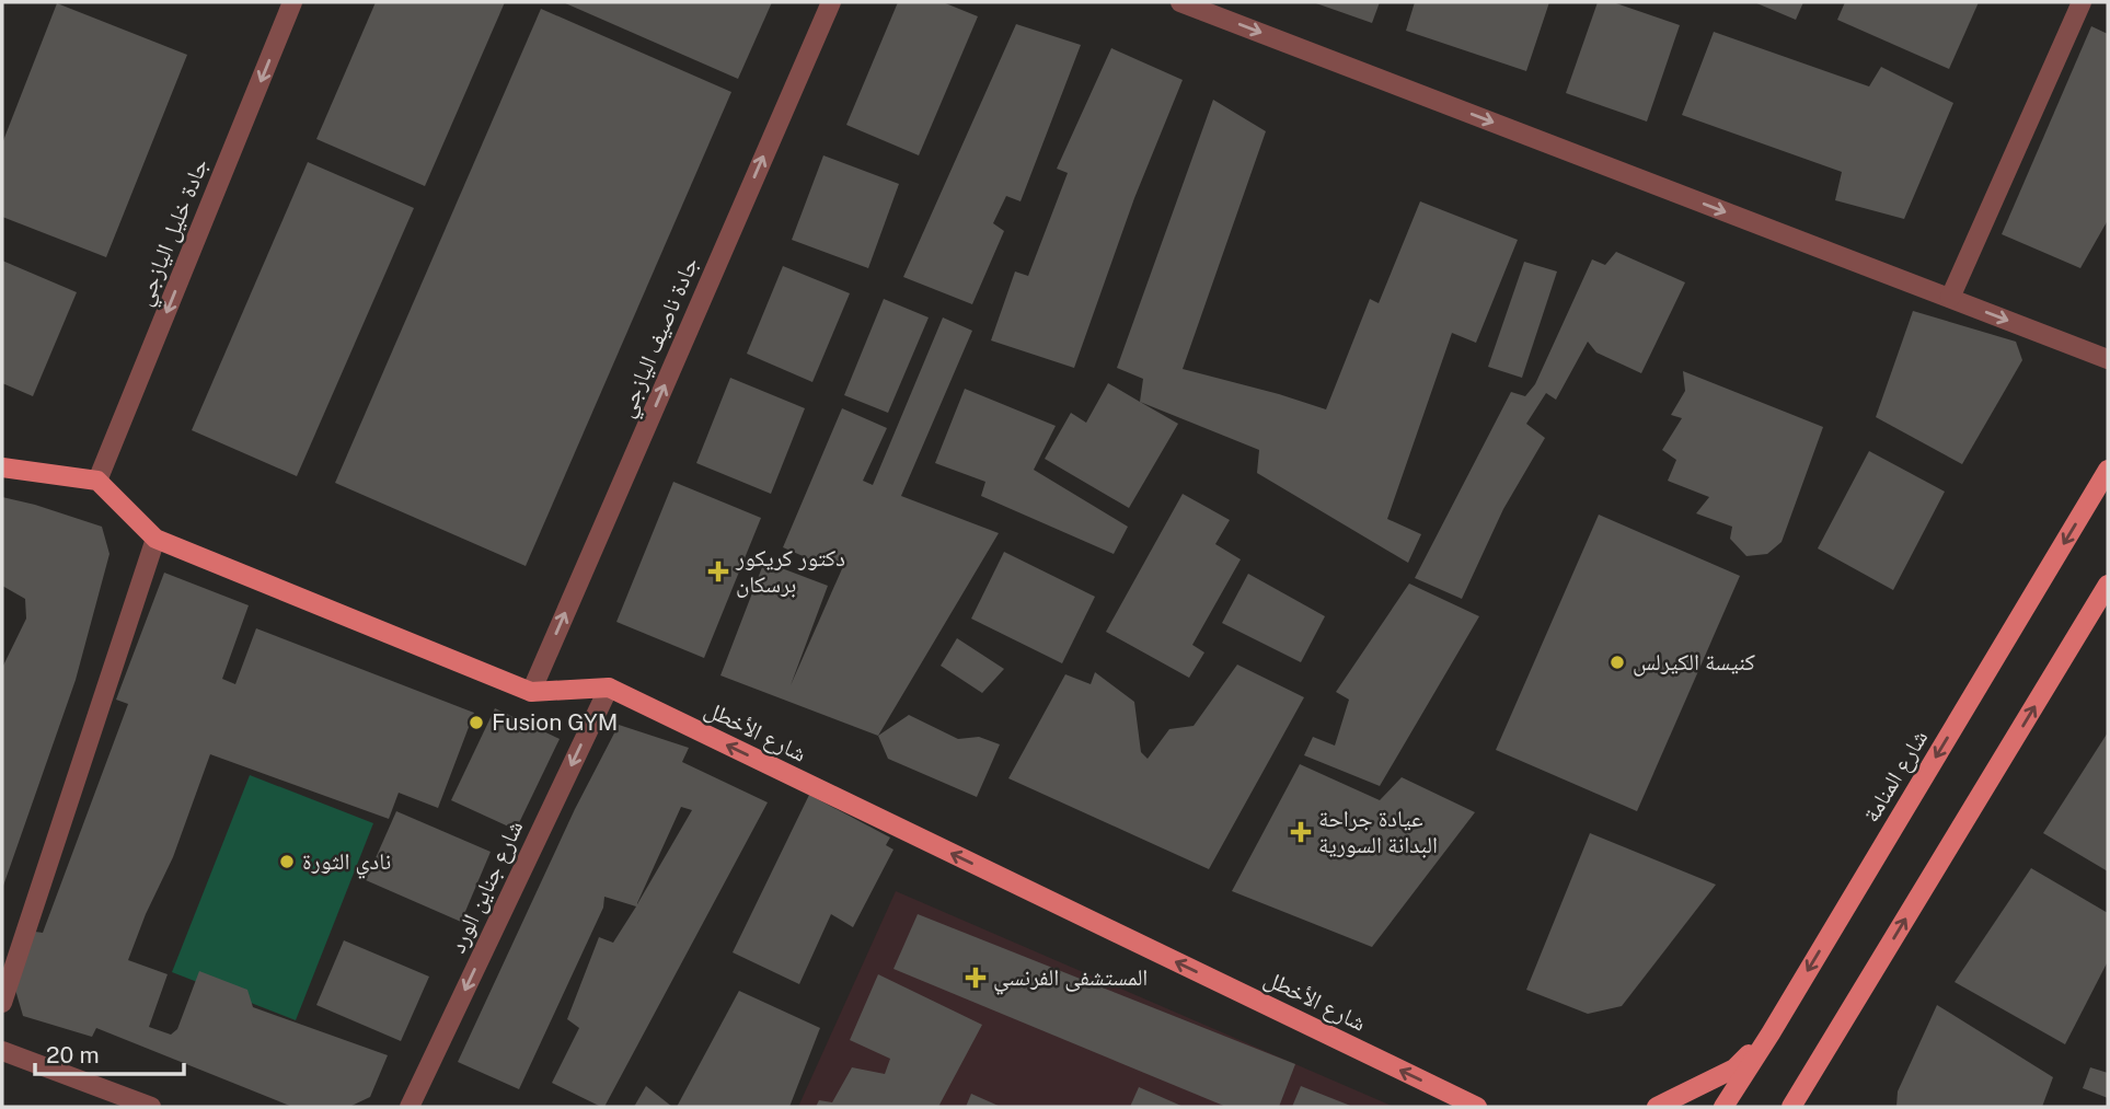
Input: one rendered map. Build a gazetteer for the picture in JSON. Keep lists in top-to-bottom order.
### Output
{
  "streets": {
    "main road": ["شارع الأخطل", "شارع المنامة"],
    "street": ["جادة خليل اليازجي", "جادة ناصيف اليازجي", "شارع جناين الورد"]
  },
  "crossings": [
    ["جادة خليل اليازجي", "شارع الأخطل"],
    ["جادة ناصيف اليازجي", "شارع الأخطل"],
    ["شارع الأخطل", "شارع جناين الورد"]
  ],
  "one_way": [
    "جادة خليل اليازجي",
    "جادة ناصيف اليازجي",
    "شارع الأخطل",
    "شارع جناين الورد"
  ],
  "places": {
    "health": ["دكتور كريكور برسكان", "عيادة جراحة البدانة السورية", "المستشفى الفرنسي"],
    "other": ["كنيسة الكيرلس", "Fusion GYM", "نادي الثورة"]
  },
  "scale_bar": "20 m"
}
